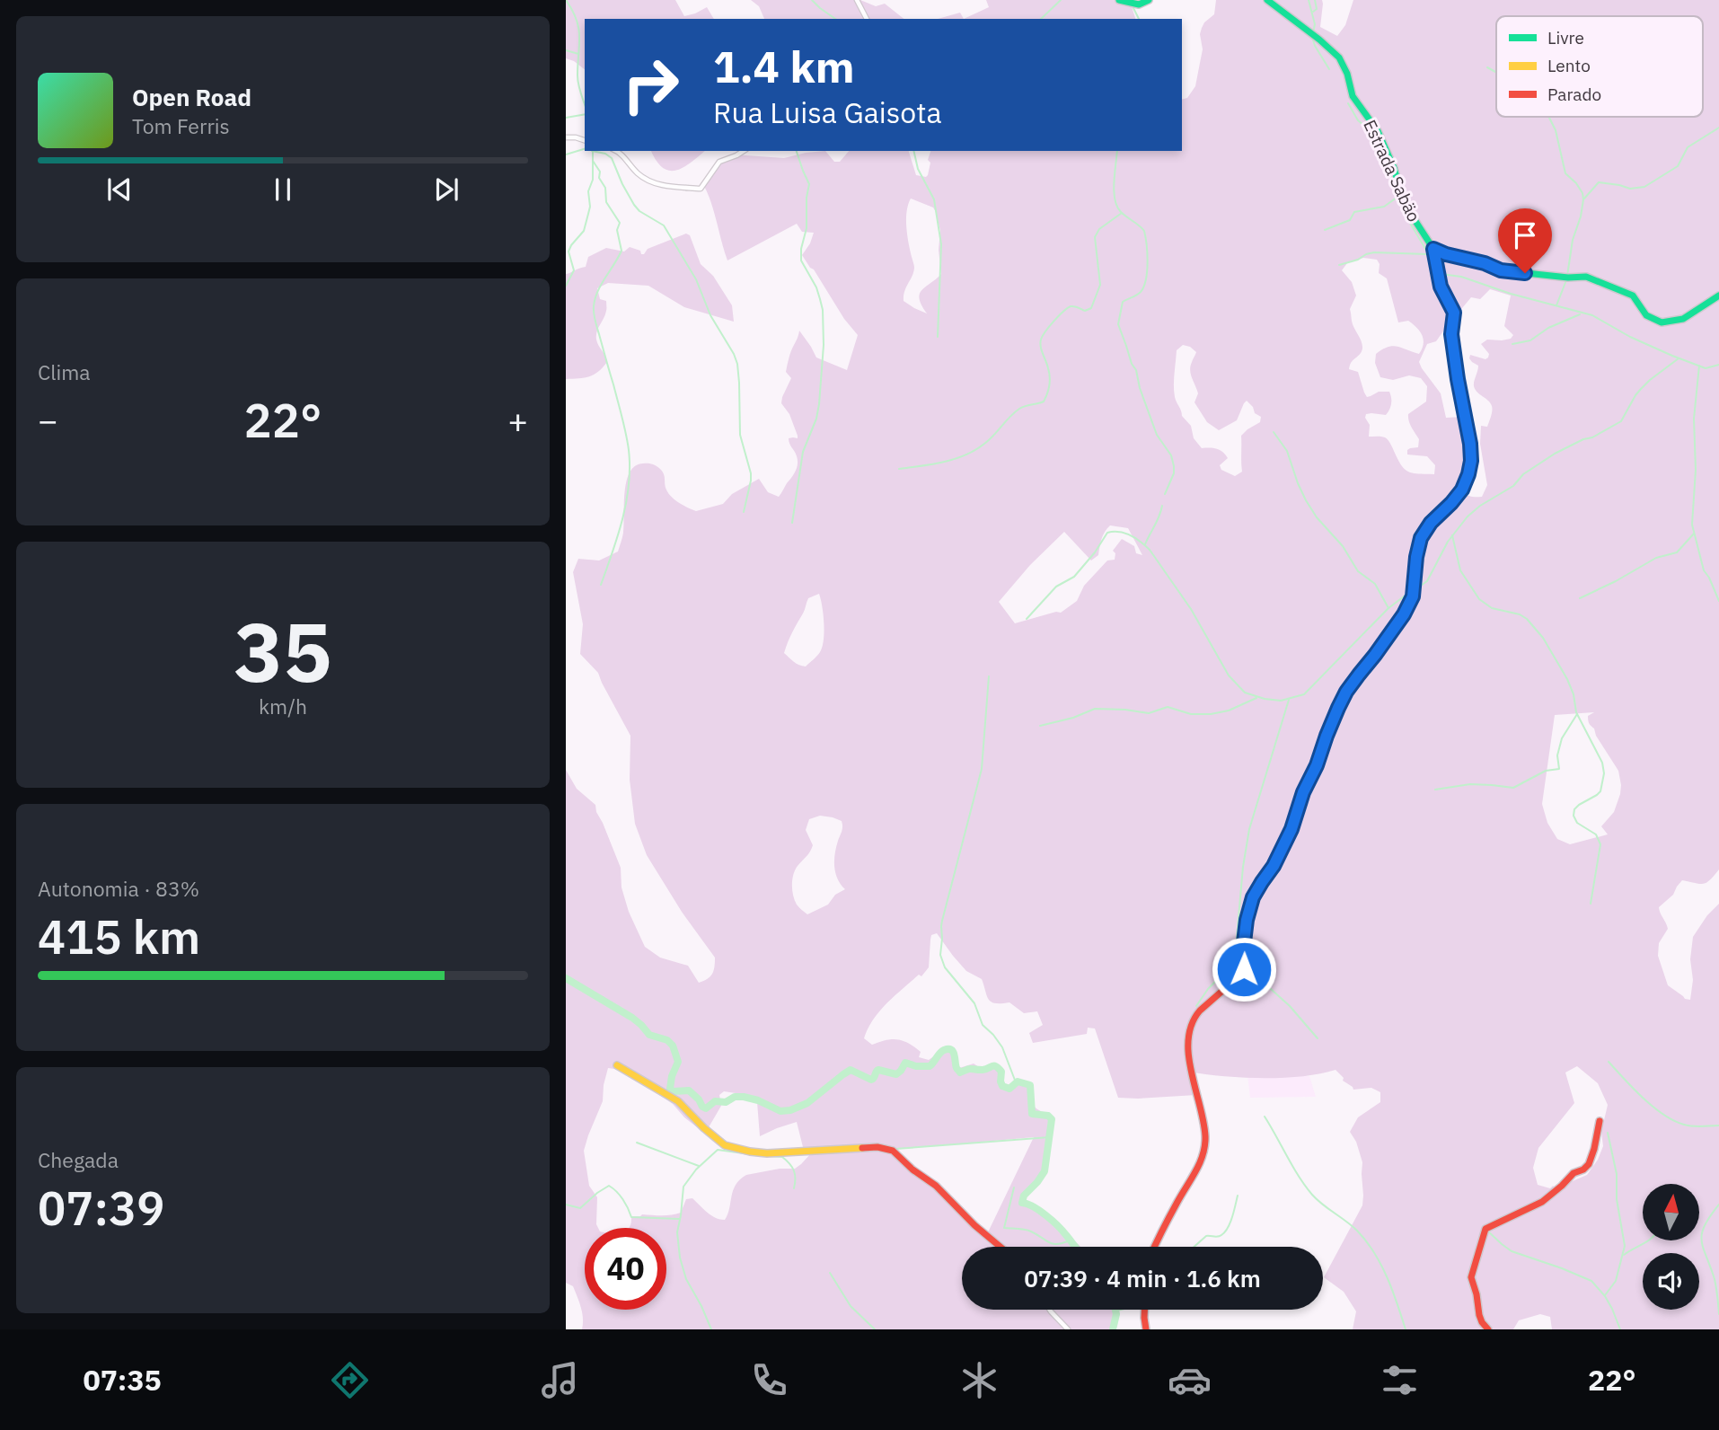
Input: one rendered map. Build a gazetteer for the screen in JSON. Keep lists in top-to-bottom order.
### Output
{
  "streets": {
    "street": ["Estrada Sabäo"]
  },
  "legend": ["Livre", "Lento", "Parado"],
  "north": "top",
  "page": {
    "turn": ["1.4 km", "Rua Luisa Gaisota"],
    "song": ["Open Road", "Tom Ferris"],
    "tile": [
      "Clima",
      ["35", "km/h"],
      ["Autonomia · 83%", "415 km"],
      ["Chegada", "07:39"]
    ],
    "heat": ["−", "22°", "+"],
    "limit": "40",
    "trip": "07:39 · 4 min · 1.6 km",
    "tabs": ["07:35", "22°"]
  }
}
